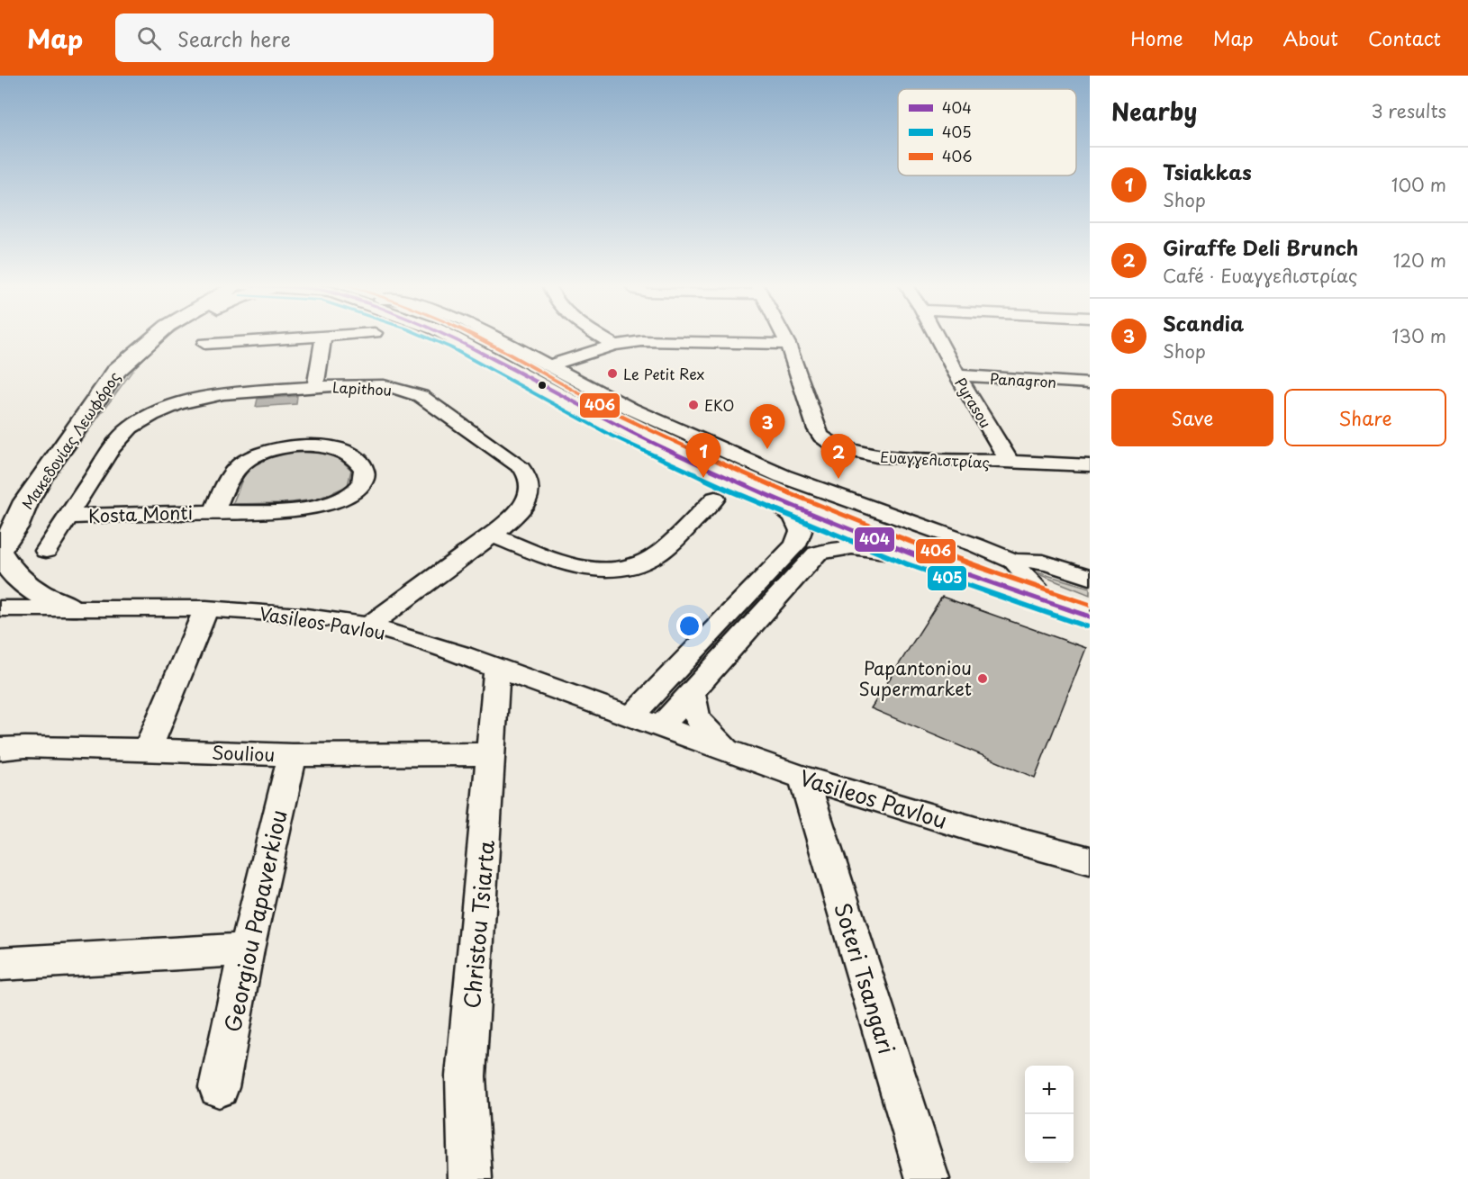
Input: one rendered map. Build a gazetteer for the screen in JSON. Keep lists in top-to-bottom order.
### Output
{
  "streets": {
    "main road": ["Μακεδονίας Λεωφόρος"],
    "street": [
      "Panagron",
      "Lapithou",
      "Pyrasou",
      "Ευαγγελιστρίας",
      "Kosta Monti",
      "Vasileos Pavlou",
      "Souliou",
      "Georgiou Papaverkiou",
      "Christou Tsiarta",
      "Soteri Tsangari"
    ]
  },
  "crossings": [
    ["Panagron", "Pyrasou"],
    ["Lapithou", "Kosta Monti"],
    ["Lapithou", "Vasileos Pavlou"],
    ["Pyrasou", "Ευαγγελιστρίας"],
    ["Vasileos Pavlou", "Christou Tsiarta"],
    ["Vasileos Pavlou", "Soteri Tsangari"],
    ["Souliou", "Georgiou Papaverkiou"],
    ["Souliou", "Christou Tsiarta"]
  ],
  "places": ["Le Petit Rex", "EKO", "Papantoniou Supermarket"],
  "lines": ["transit line 404", "transit line 405", "transit line 406"],
  "legend": ["404", "405", "406"],
  "page": {
    "header": "Map",
    "search": "Search here",
    "nav": [
      "Home",
      "Map",
      "About",
      "Contact"
    ],
    "heading": ["Nearby", "3 results"],
    "list": [
      {
        "mark": "1",
        "name": "Tsiakkas",
        "note": "Shop",
        "value": "100 m"
      },
      {
        "mark": "2",
        "name": "Giraffe Deli Brunch",
        "note": "Café · Ευαγγελιστρίας",
        "value": "120 m"
      },
      {
        "mark": "3",
        "name": "Scandia",
        "note": "Shop",
        "value": "130 m"
      }
    ],
    "buttons": ["Save", "Share"],
    "pins": ["3", "1", "2"],
    "map_buttons": ["+", "−"]
  }
}
